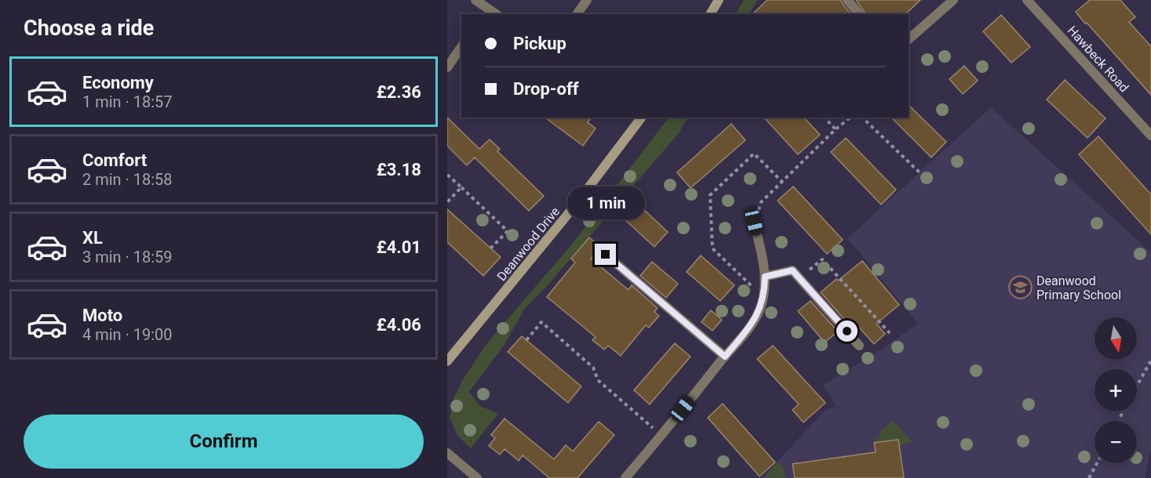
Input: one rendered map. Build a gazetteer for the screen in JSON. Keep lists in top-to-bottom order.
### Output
{
  "streets": {
    "street": ["Hawbeck Road", "Deanwood Drive"]
  },
  "places": {
    "school or university": ["Deanwood Primary School"]
  },
  "north": "bottom",
  "page": {
    "heading": "Choose a ride",
    "banner": ["Pickup", "Drop-off"],
    "list": [
      {
        "name": "Economy",
        "note": "1 min · 18:57",
        "value": "£2.36"
      },
      {
        "name": "Comfort",
        "note": "2 min · 18:58",
        "value": "£3.18"
      },
      {
        "name": "XL",
        "note": "3 min · 18:59",
        "value": "£4.01"
      },
      {
        "name": "Moto",
        "note": "4 min · 19:00",
        "value": "£4.06"
      }
    ],
    "bubble": "1 min",
    "map_buttons": ["+", "−"],
    "buttons": "Confirm"
  }
}
